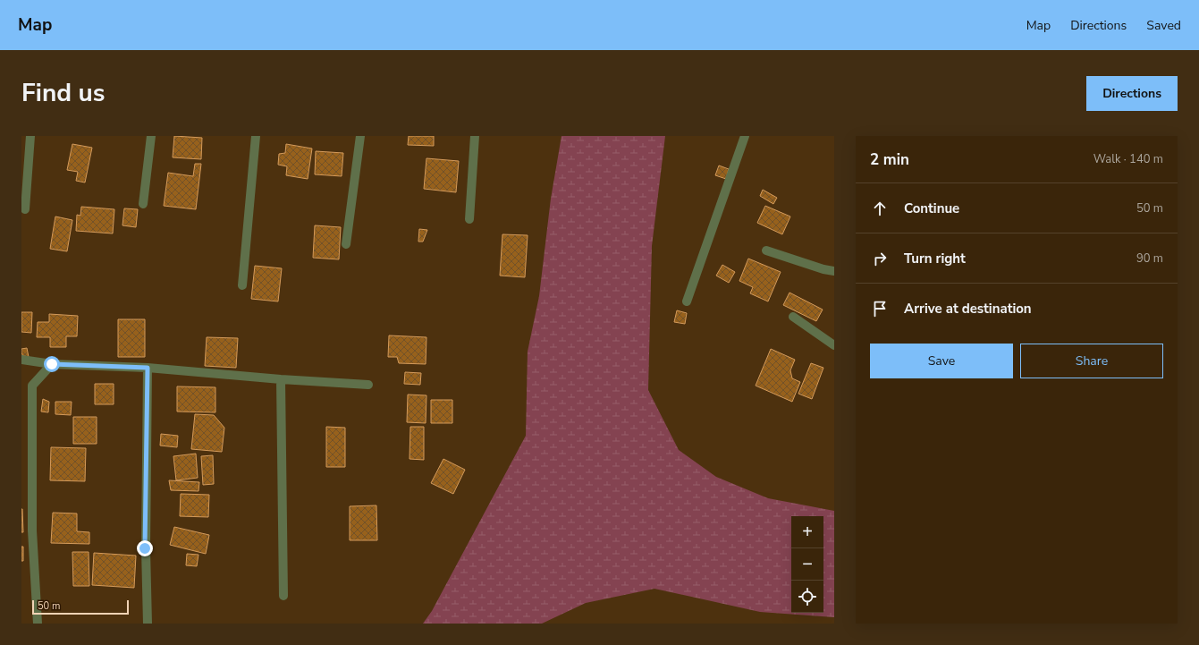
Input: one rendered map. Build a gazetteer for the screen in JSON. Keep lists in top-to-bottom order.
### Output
{
  "scale_bar": "50 m",
  "page": {
    "header": "Map",
    "nav": ["Map", "Directions", "Saved"],
    "title": "Find us",
    "buttons": [
      "Directions",
      ["Save", "Share"]
    ],
    "heading": ["2 min", "Walk · 140 m"],
    "list": [
      ["Continue", "50 m"],
      ["Turn right", "90 m"],
      "Arrive at destination"
    ],
    "map_buttons": ["+", "−"],
    "scale": "50 m"
  }
}
